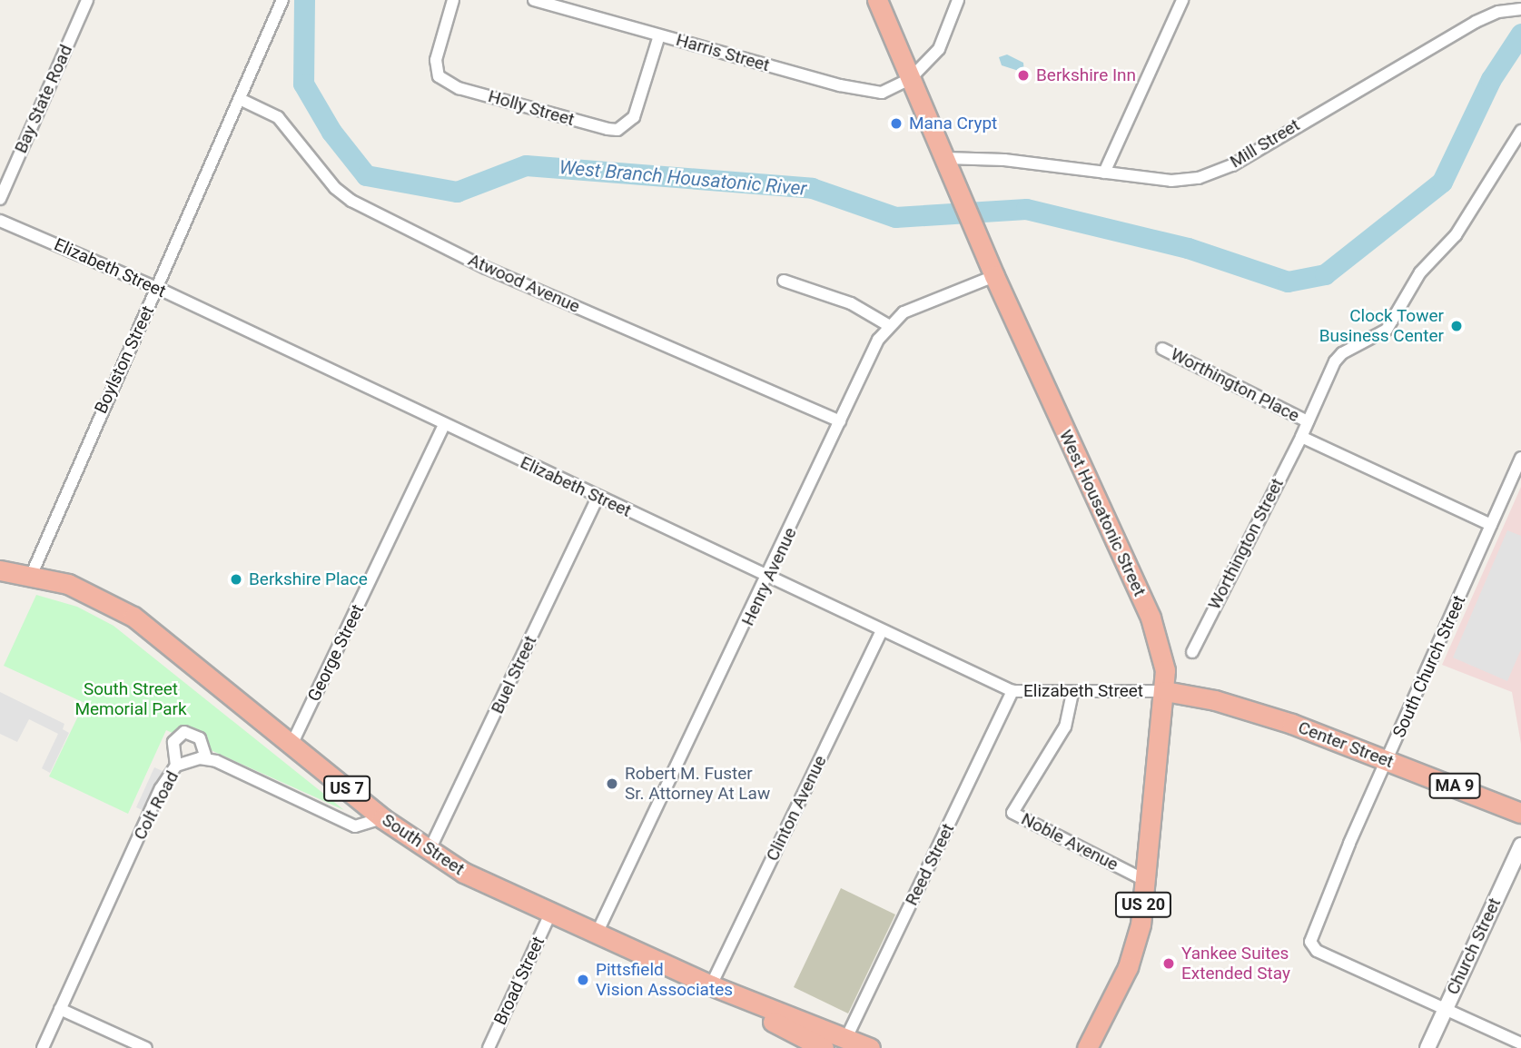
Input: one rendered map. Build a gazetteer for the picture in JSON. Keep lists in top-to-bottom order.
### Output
{
  "streets": {
    "highway": [
      "West Housatonic Street",
      "Center Street",
      "MA 9",
      "US 7",
      "South Street",
      "US 20"
    ],
    "street": [
      "Harris Street",
      "Bay State Road",
      "Holly Street",
      "Mill Street",
      "Elizabeth Street",
      "Atwood Avenue",
      "Boylston Street",
      "Worthington Place",
      "Worthington Street",
      "Henry Avenue",
      "George Street",
      "South Church Street",
      "Buel Street",
      "Colt Road",
      "Clinton Avenue",
      "Noble Avenue",
      "Reed Street",
      "Church Street",
      "Broad Street"
    ]
  },
  "crossings": [
    ["Harris Street", "Holly Street"],
    ["Harris Street", "West Housatonic Street"],
    ["Mill Street", "West Housatonic Street"],
    ["Elizabeth Street", "Boylston Street"],
    ["Elizabeth Street", "West Housatonic Street"],
    ["Elizabeth Street", "Henry Avenue"],
    ["Elizabeth Street", "George Street"],
    ["Elizabeth Street", "Buel Street"],
    ["Elizabeth Street", "Center Street"],
    ["Elizabeth Street", "Clinton Avenue"],
    ["Elizabeth Street", "Noble Avenue"],
    ["Elizabeth Street", "Reed Street"],
    ["Atwood Avenue", "Boylston Street"],
    ["Atwood Avenue", "Henry Avenue"],
    ["Boylston Street", "South Street"],
    ["Worthington Place", "Worthington Street"],
    ["West Housatonic Street", "Center Street"],
    ["West Housatonic Street", "Noble Avenue"],
    ["Henry Avenue", "South Street"],
    ["George Street", "South Street"],
    ["South Church Street", "Center Street"],
    ["South Church Street", "Church Street"],
    ["Buel Street", "South Street"],
    ["Clinton Avenue", "South Street"],
    ["South Street", "Reed Street"],
    ["South Street", "Broad Street"]
  ],
  "water": ["West Branch Housatonic River"],
  "parks": ["South Street Memorial Park"],
  "places": [
    "Berkshire Inn",
    "Mana Crypt",
    "Clock Tower Business Center",
    "Berkshire Place",
    "Robert M. Fuster Sr. Attorney At Law",
    "Yankee Suites Extended Stay",
    "Pittsfield Vision Associates"
  ]
}
